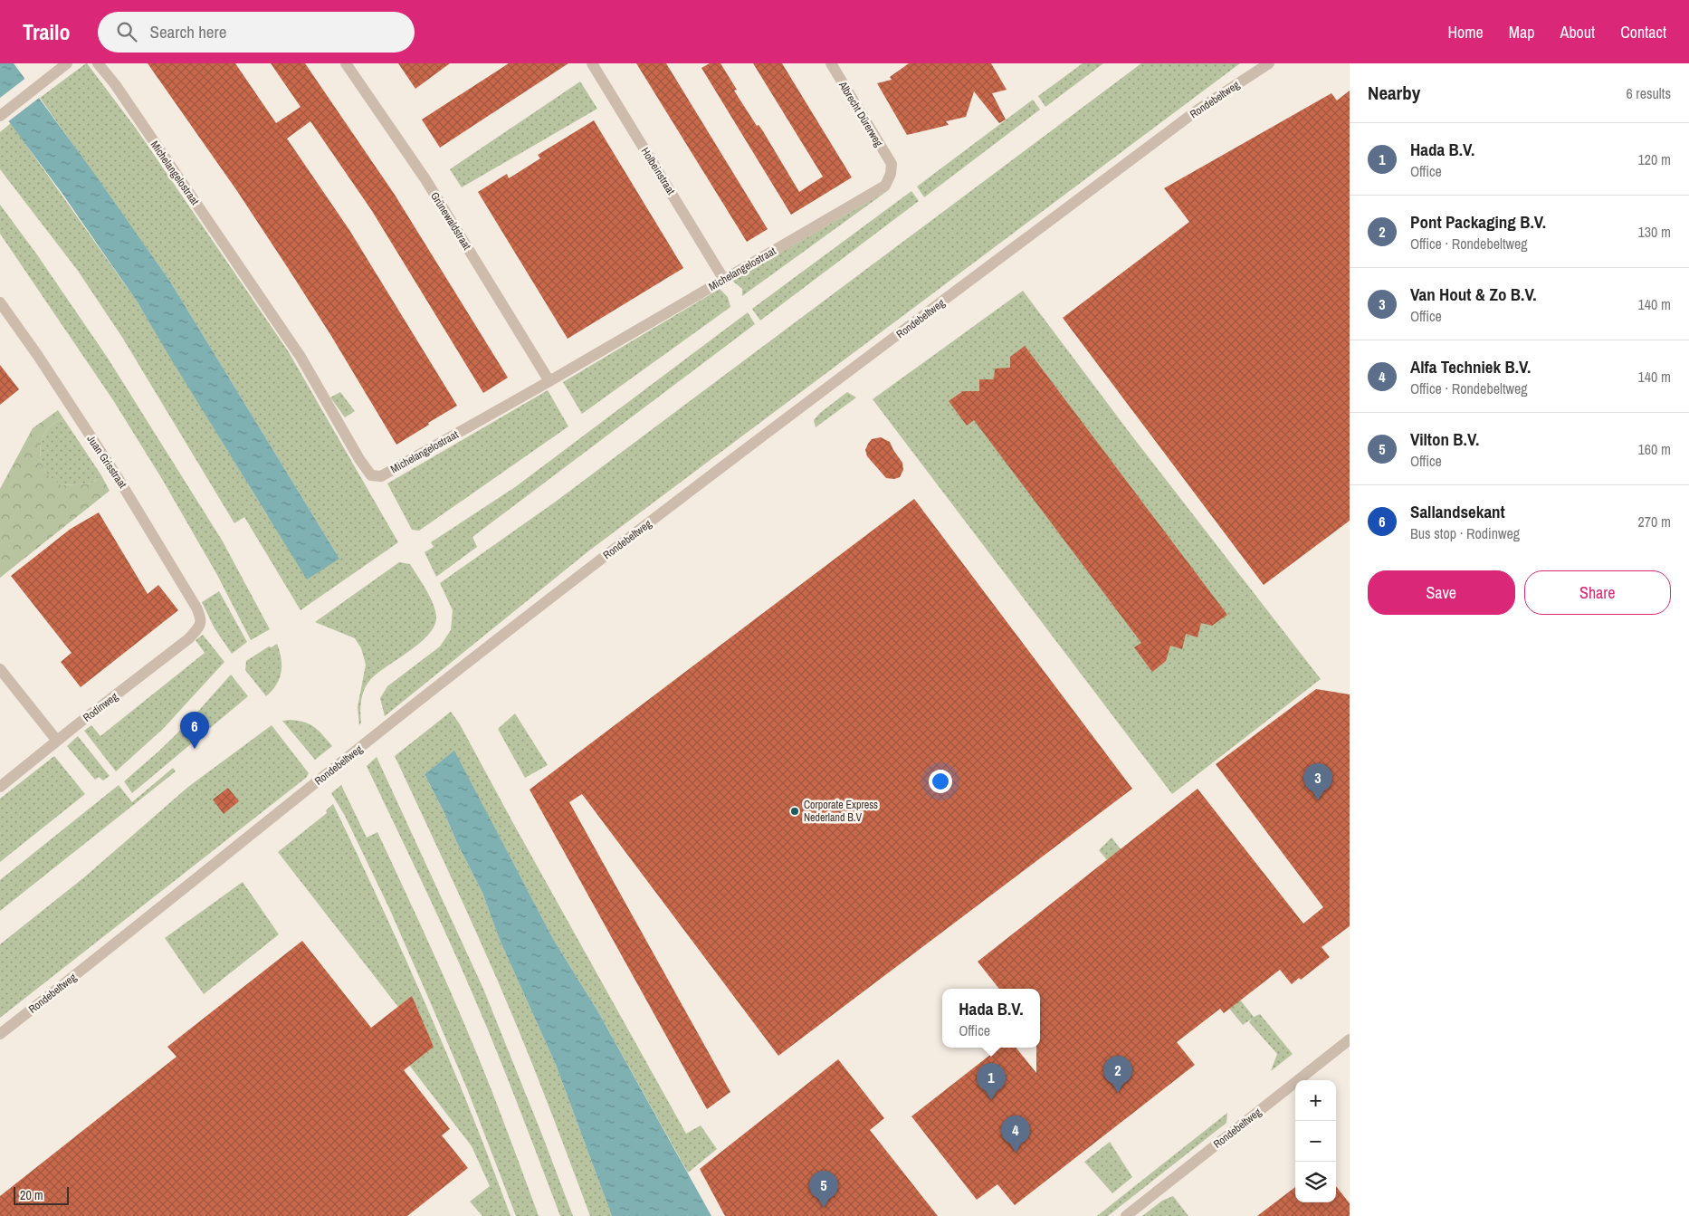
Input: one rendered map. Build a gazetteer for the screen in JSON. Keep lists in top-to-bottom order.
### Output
{
  "streets": {
    "street": [
      "Rondebeltweg",
      "Albrecht Dürerweg",
      "Holbeinstraat",
      "Michelangelostraat",
      "Grünewaldstraat",
      "Juan Grisstraat",
      "Rodinweg"
    ]
  },
  "crossings": [
    ["Albrecht Dürerweg", "Michelangelostraat"],
    ["Holbeinstraat", "Michelangelostraat"],
    ["Michelangelostraat", "Grünewaldstraat"],
    ["Juan Grisstraat", "Rodinweg"]
  ],
  "places": ["Corporate Express Nederland B.V"],
  "scale_bar": "20 m",
  "page": {
    "header": "Trailo",
    "search": "Search here",
    "nav": [
      "Home",
      "Map",
      "About",
      "Contact"
    ],
    "heading": ["Nearby", "6 results"],
    "list": [
      {
        "mark": "1",
        "name": "Hada B.V.",
        "note": "Office",
        "value": "120 m"
      },
      {
        "mark": "2",
        "name": "Pont Packaging B.V.",
        "note": "Office · Rondebeltweg",
        "value": "130 m"
      },
      {
        "mark": "3",
        "name": "Van Hout & Zo B.V.",
        "note": "Office",
        "value": "140 m"
      },
      {
        "mark": "4",
        "name": "Alfa Techniek B.V.",
        "note": "Office · Rondebeltweg",
        "value": "140 m"
      },
      {
        "mark": "5",
        "name": "Vilton B.V.",
        "note": "Office",
        "value": "160 m"
      },
      {
        "mark": "6",
        "name": "Sallandsekant",
        "note": "Bus stop · Rodinweg",
        "value": "270 m"
      }
    ],
    "buttons": ["Save", "Share"],
    "pins": [
      "6",
      "3",
      "2",
      "1",
      "4",
      "5"
    ],
    "popup": ["Hada B.V.", "Office"],
    "map_buttons": ["+", "−"],
    "scale": "20 m"
  }
}
